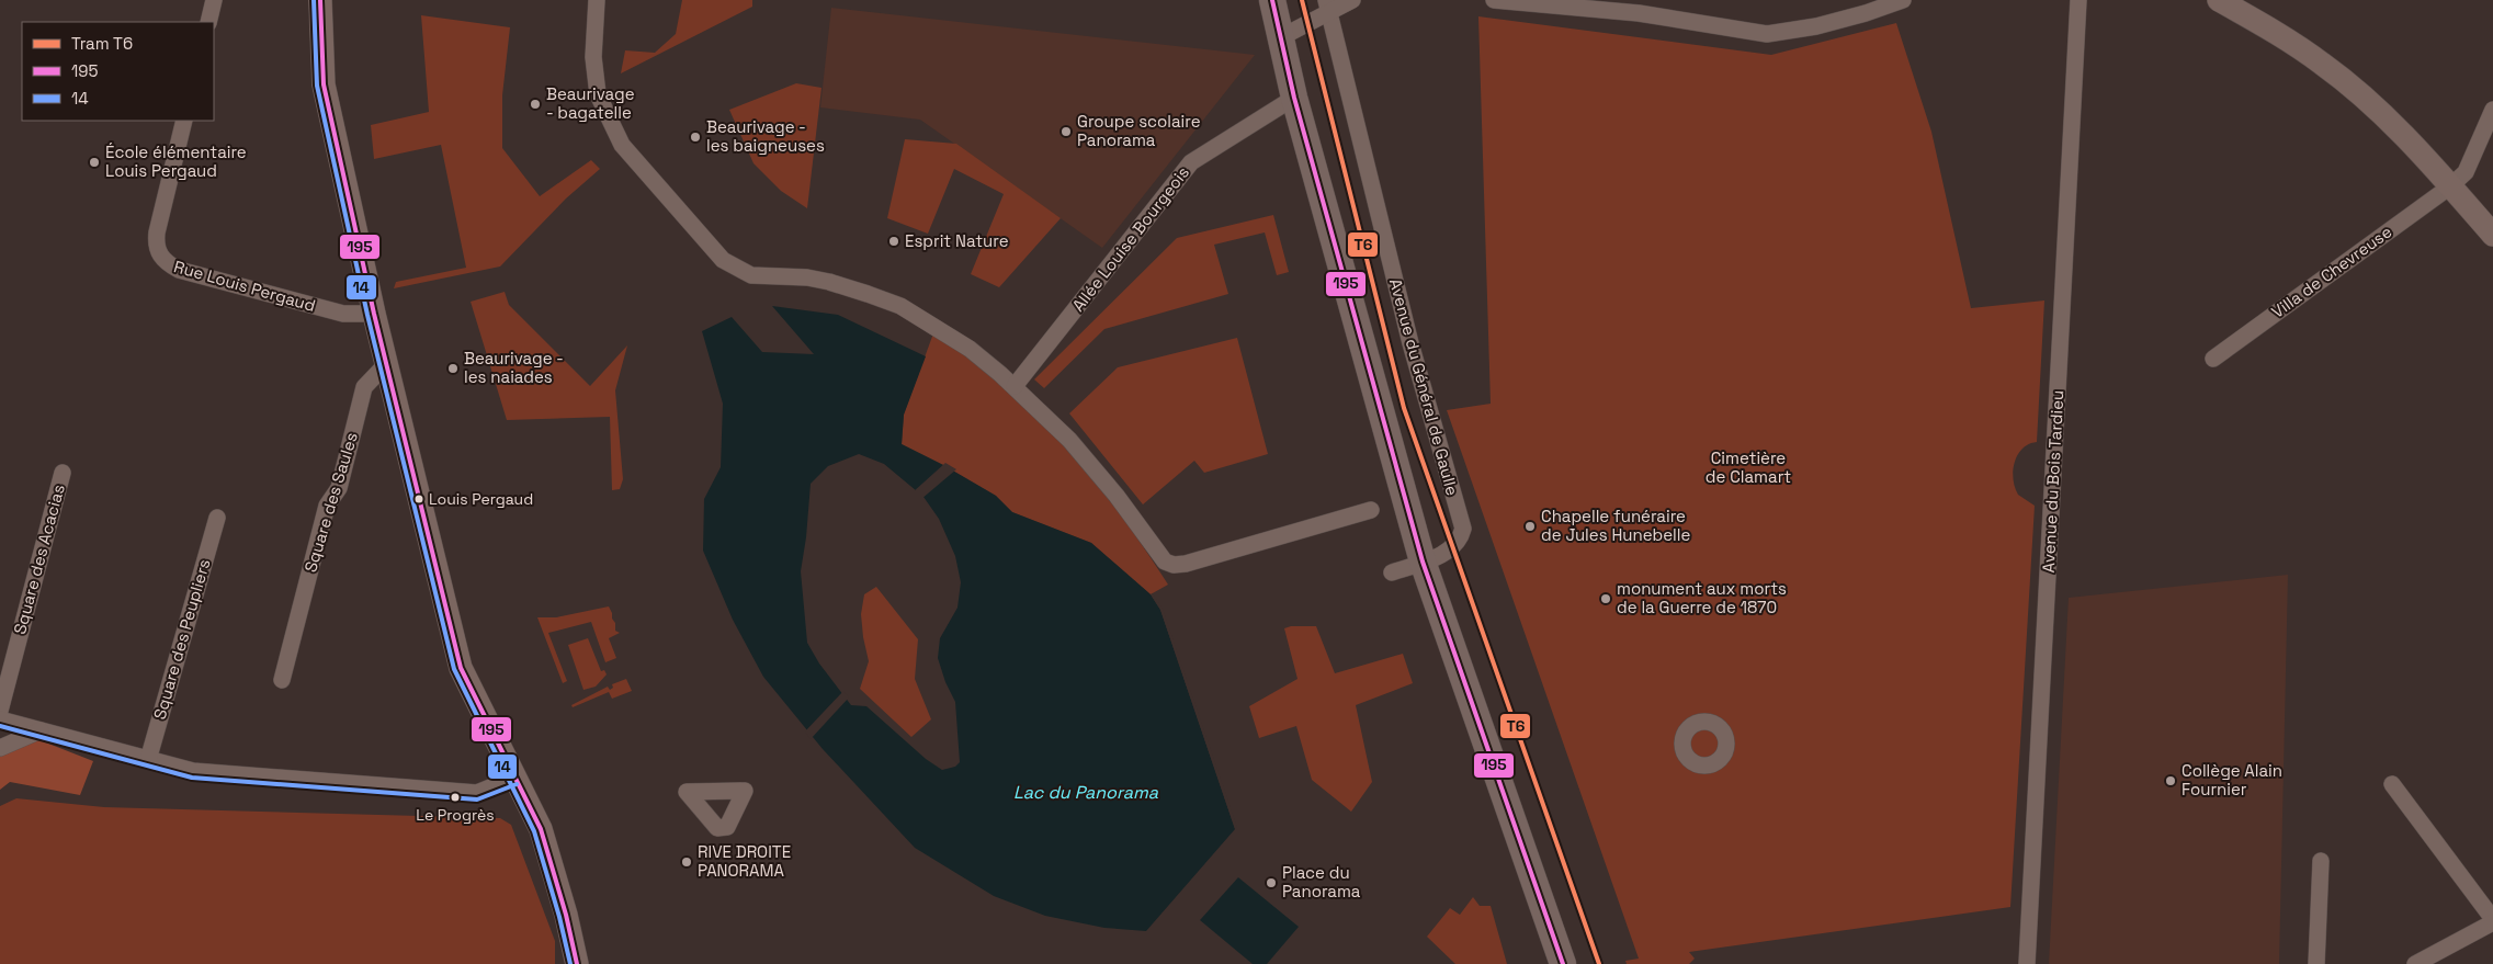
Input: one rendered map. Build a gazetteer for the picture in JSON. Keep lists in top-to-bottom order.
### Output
{
  "streets": {
    "street": [
      "Allée Louise Bourgeois",
      "Villa de Chevreuse",
      "Rue Louis Pergaud",
      "Avenue du Général de Gaulle",
      "Avenue du Bois Tardieu",
      "Square des Saules",
      "Square des Acacias",
      "Square des Peupliers"
    ]
  },
  "water": ["Lac du Panorama"],
  "parks": ["Cimetière de Clamart"],
  "places": [
    "Beaurivage - bagatelle",
    "Groupe scolaire Panorama",
    "Beaurivage - les baigneuses",
    "École élémentaire Louis Pergaud",
    "Esprit Nature",
    "Beaurivage - les naiades",
    "Louis Pergaud",
    "Chapelle funéraire de Jules Hunebelle",
    "monument aux morts de la Guerre de 1870",
    "Collège Alain Fournier",
    "Le Progrès",
    "RIVE DROITE PANORAMA",
    "Place du Panorama"
  ],
  "lines": ["tram line T6", "transit line 195", "transit line 14"],
  "legend": ["Tram T6", "195", "14"]
}
